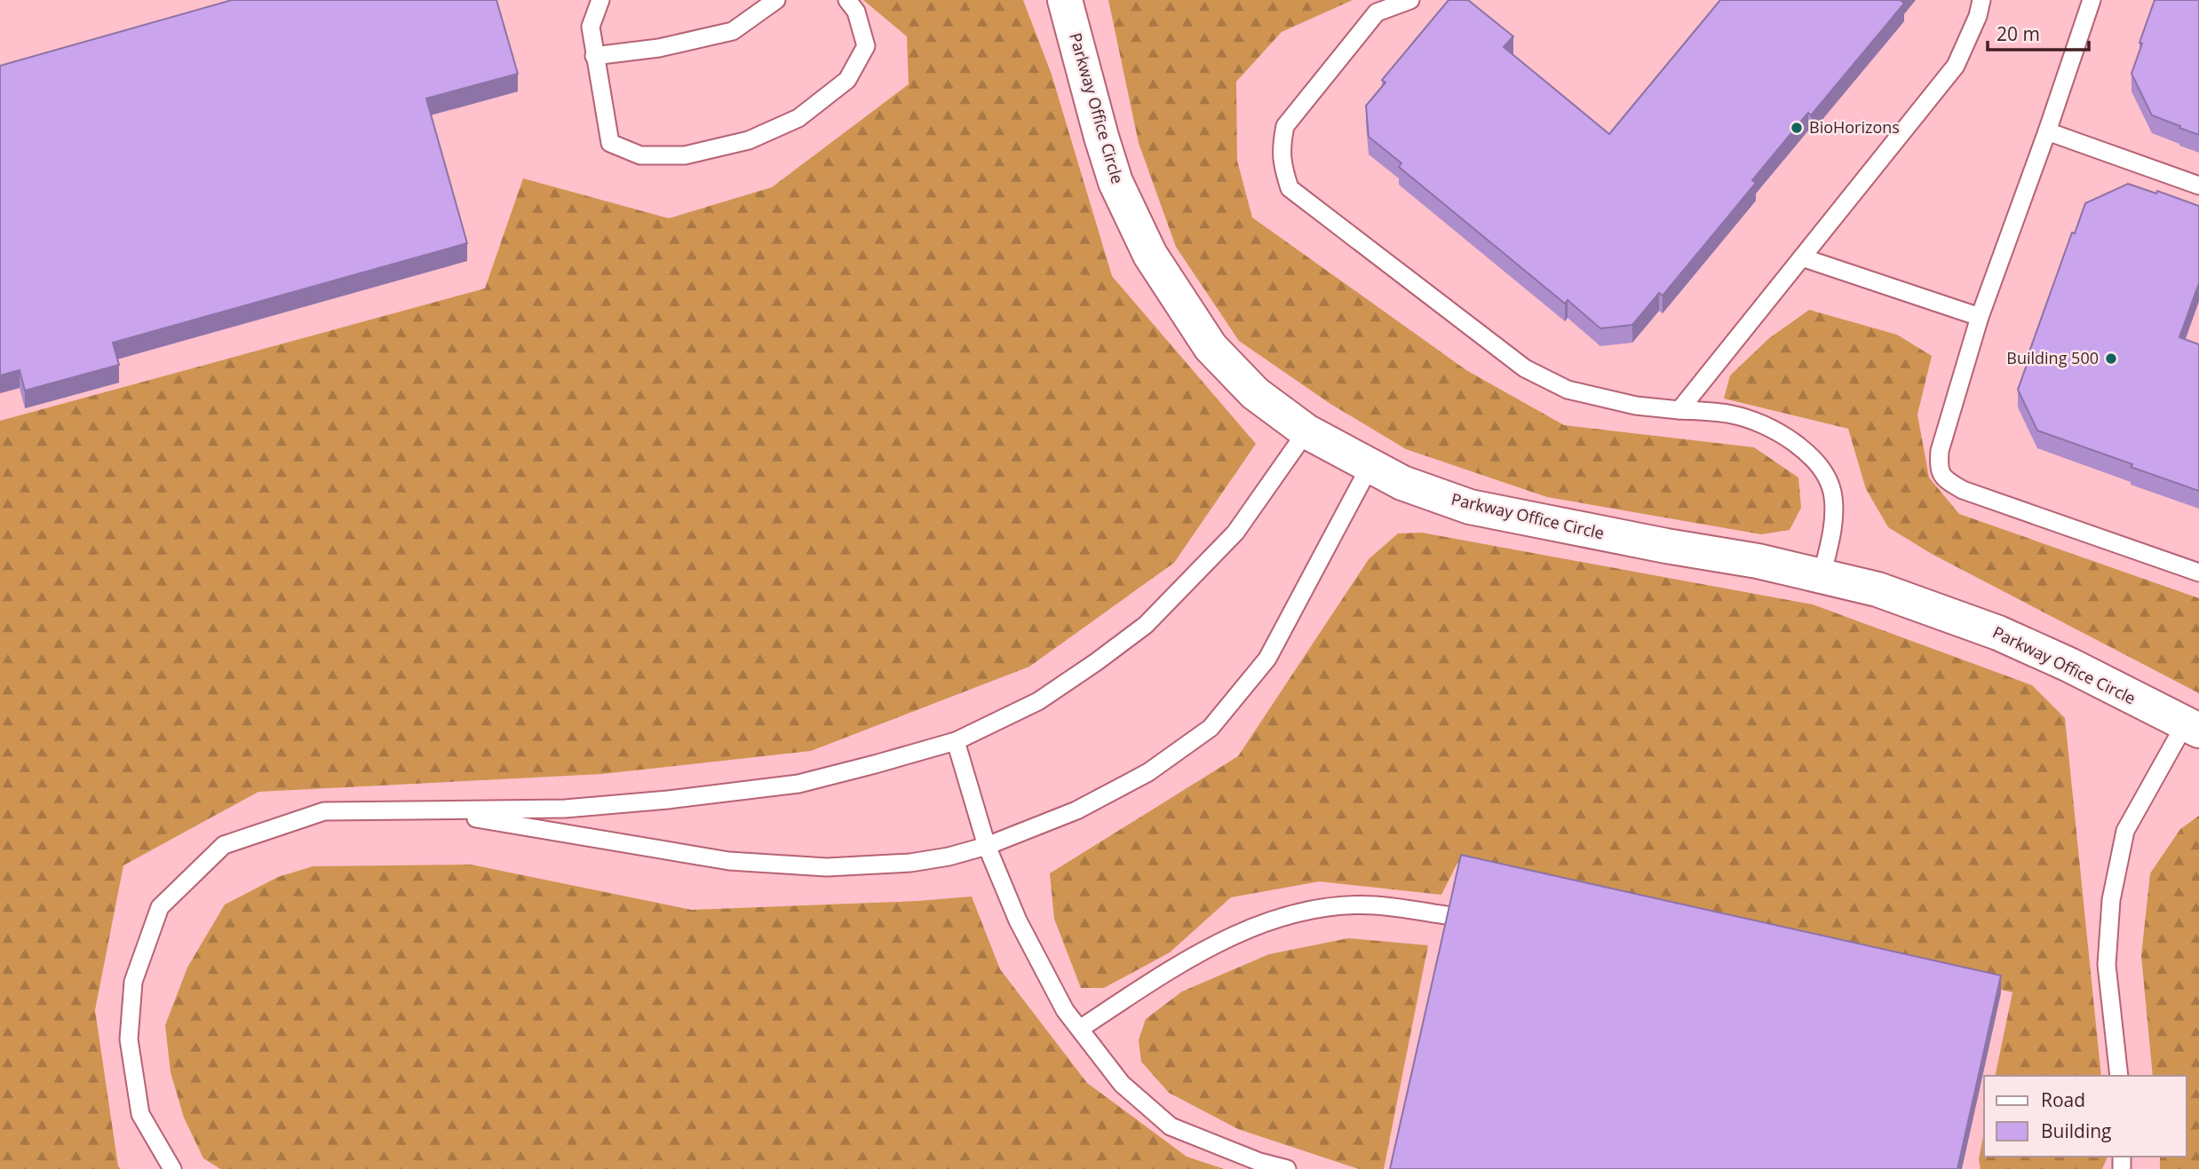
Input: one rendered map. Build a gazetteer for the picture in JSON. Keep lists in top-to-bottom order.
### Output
{
  "streets": {
    "street": ["Parkway Office Circle"]
  },
  "places": ["BioHorizons", "Building 500"],
  "legend": ["Road", "Building"],
  "scale_bar": "20 m"
}
